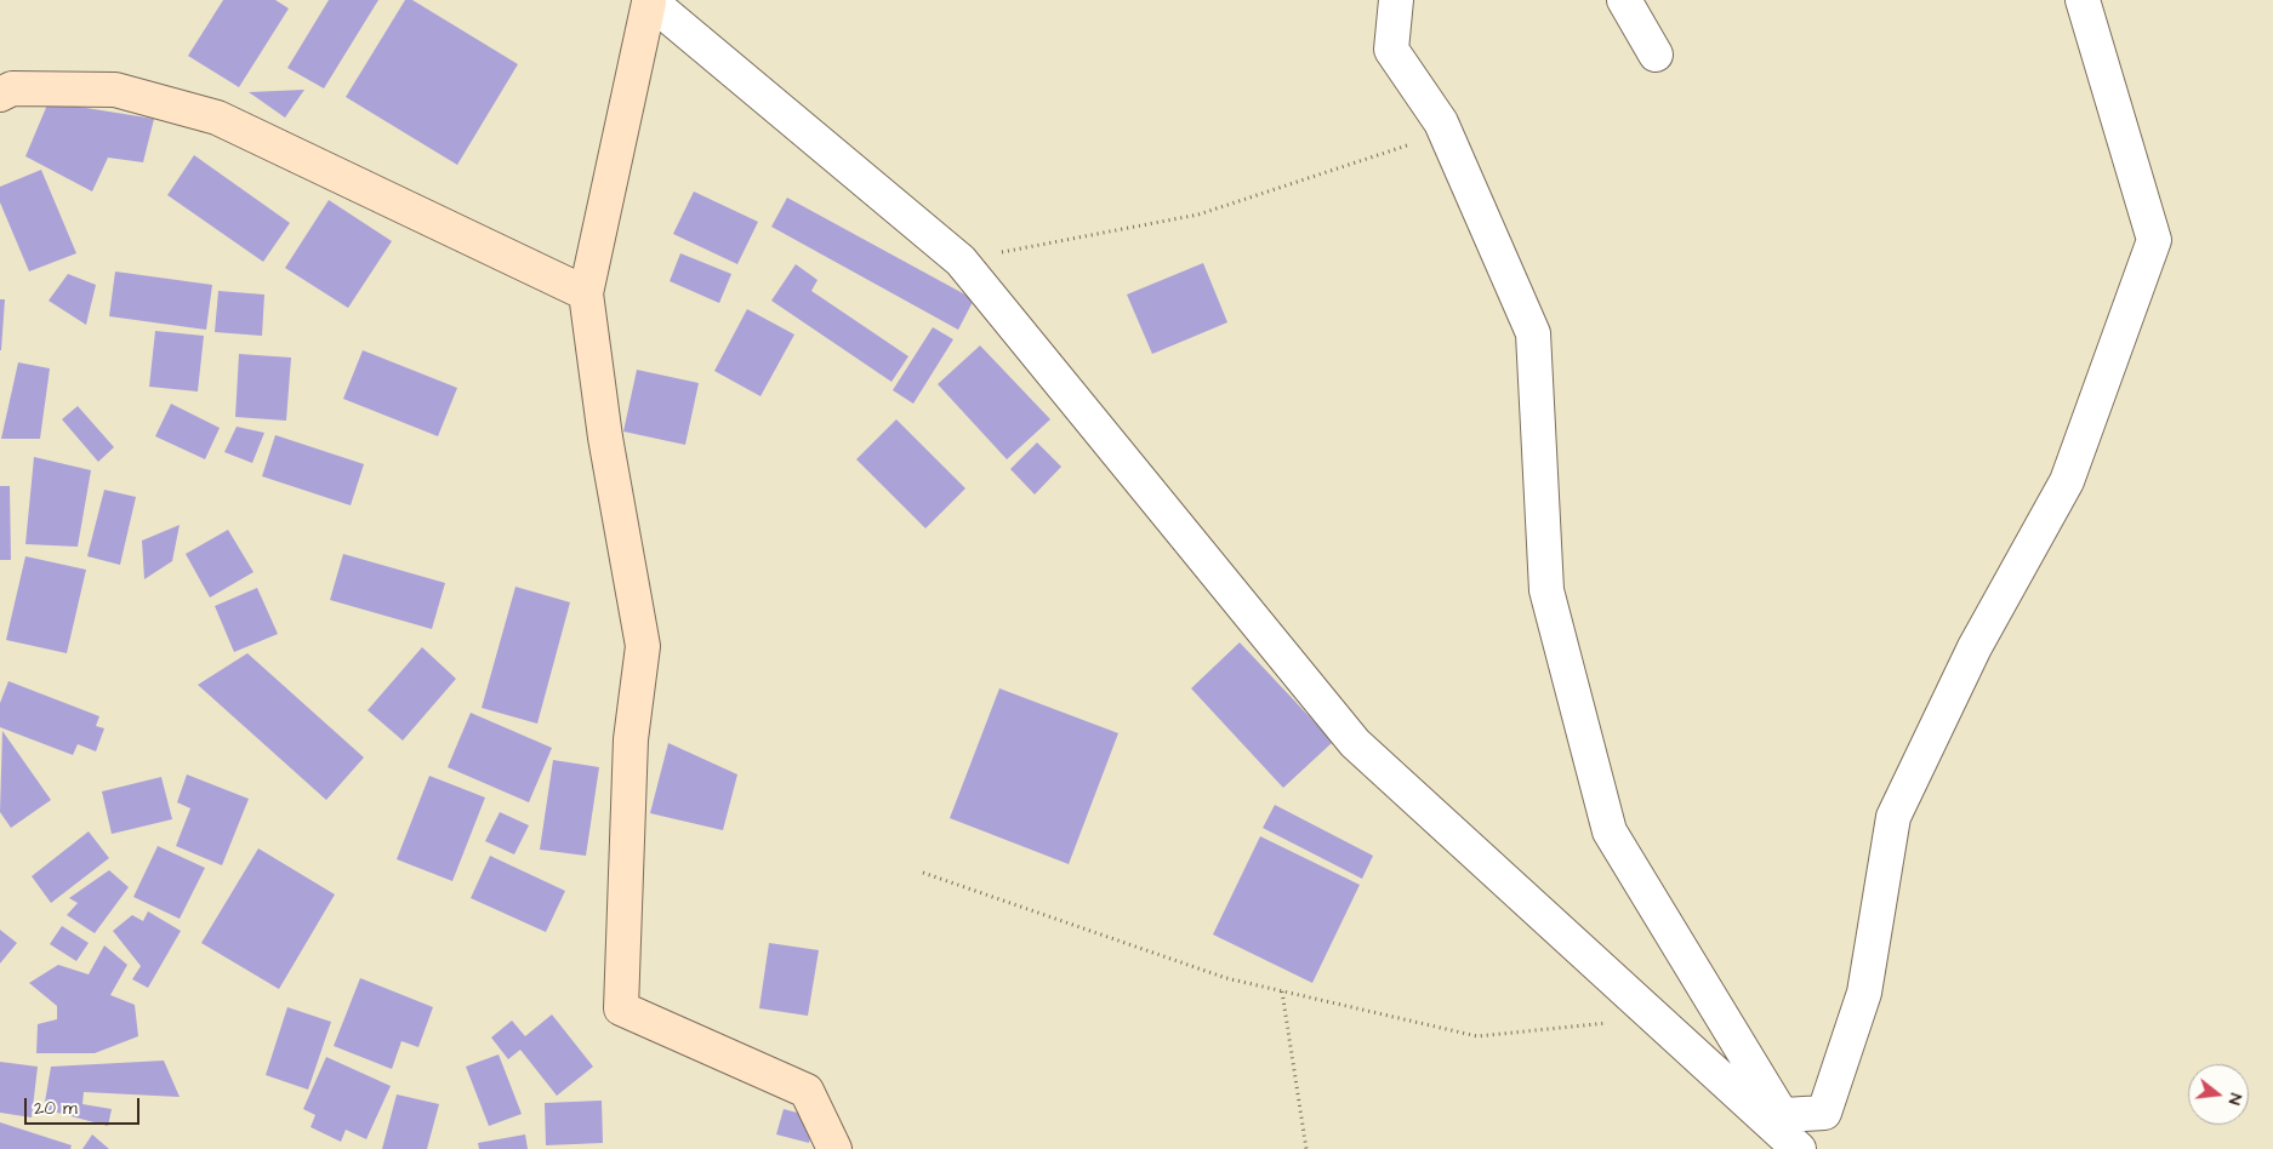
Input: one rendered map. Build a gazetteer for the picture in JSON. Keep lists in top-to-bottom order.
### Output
{
  "scale_bar": "20 m",
  "north": "right"
}
